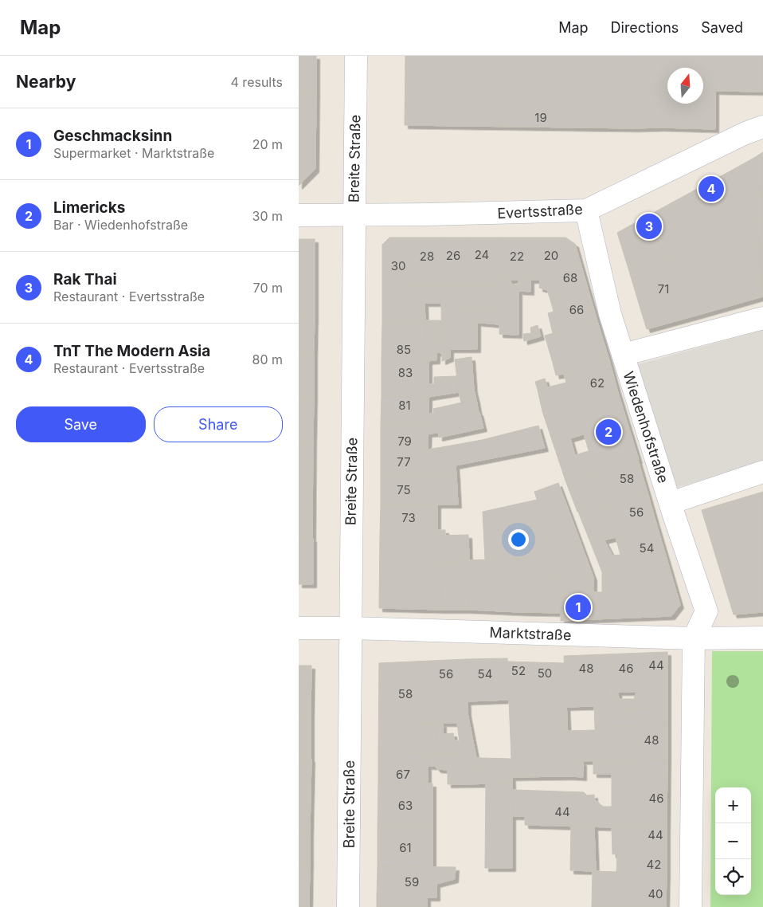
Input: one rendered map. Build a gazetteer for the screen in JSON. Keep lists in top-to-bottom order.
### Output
{
  "streets": {
    "street": [
      "Breite Straße",
      "Evertsstraße",
      "Wiedenhofstraße",
      "Marktstraße"
    ]
  },
  "crossings": [
    ["Breite Straße", "Evertsstraße"],
    ["Breite Straße", "Marktstraße"],
    ["Evertsstraße", "Wiedenhofstraße"],
    ["Wiedenhofstraße", "Marktstraße"]
  ],
  "house_numbers": [
    "19",
    "24",
    "26",
    "20",
    "28",
    "22",
    "30",
    "68",
    "71",
    "66",
    "85",
    "83",
    "62",
    "81",
    "79",
    "77",
    "58",
    "75",
    "56",
    "73",
    "54",
    "44",
    "48",
    "46",
    "52",
    "50",
    "56",
    "54",
    "58",
    "48",
    "67",
    "46",
    "63",
    "44",
    "44",
    "61",
    "42",
    "59",
    "40"
  ],
  "north": "top",
  "page": {
    "header": "Map",
    "nav": ["Map", "Directions", "Saved"],
    "heading": ["Nearby", "4 results"],
    "list": [
      {
        "mark": "1",
        "name": "Geschmacksinn",
        "note": "Supermarket · Marktstraße",
        "value": "20 m"
      },
      {
        "mark": "2",
        "name": "Limericks",
        "note": "Bar · Wiedenhofstraße",
        "value": "30 m"
      },
      {
        "mark": "3",
        "name": "Rak Thai",
        "note": "Restaurant · Evertsstraße",
        "value": "70 m"
      },
      {
        "mark": "4",
        "name": "TnT The Modern Asia",
        "note": "Restaurant · Evertsstraße",
        "value": "80 m"
      }
    ],
    "pins": [
      "4",
      "3",
      "2",
      "1"
    ],
    "buttons": ["Save", "Share"],
    "map_buttons": ["+", "−"]
  }
}
